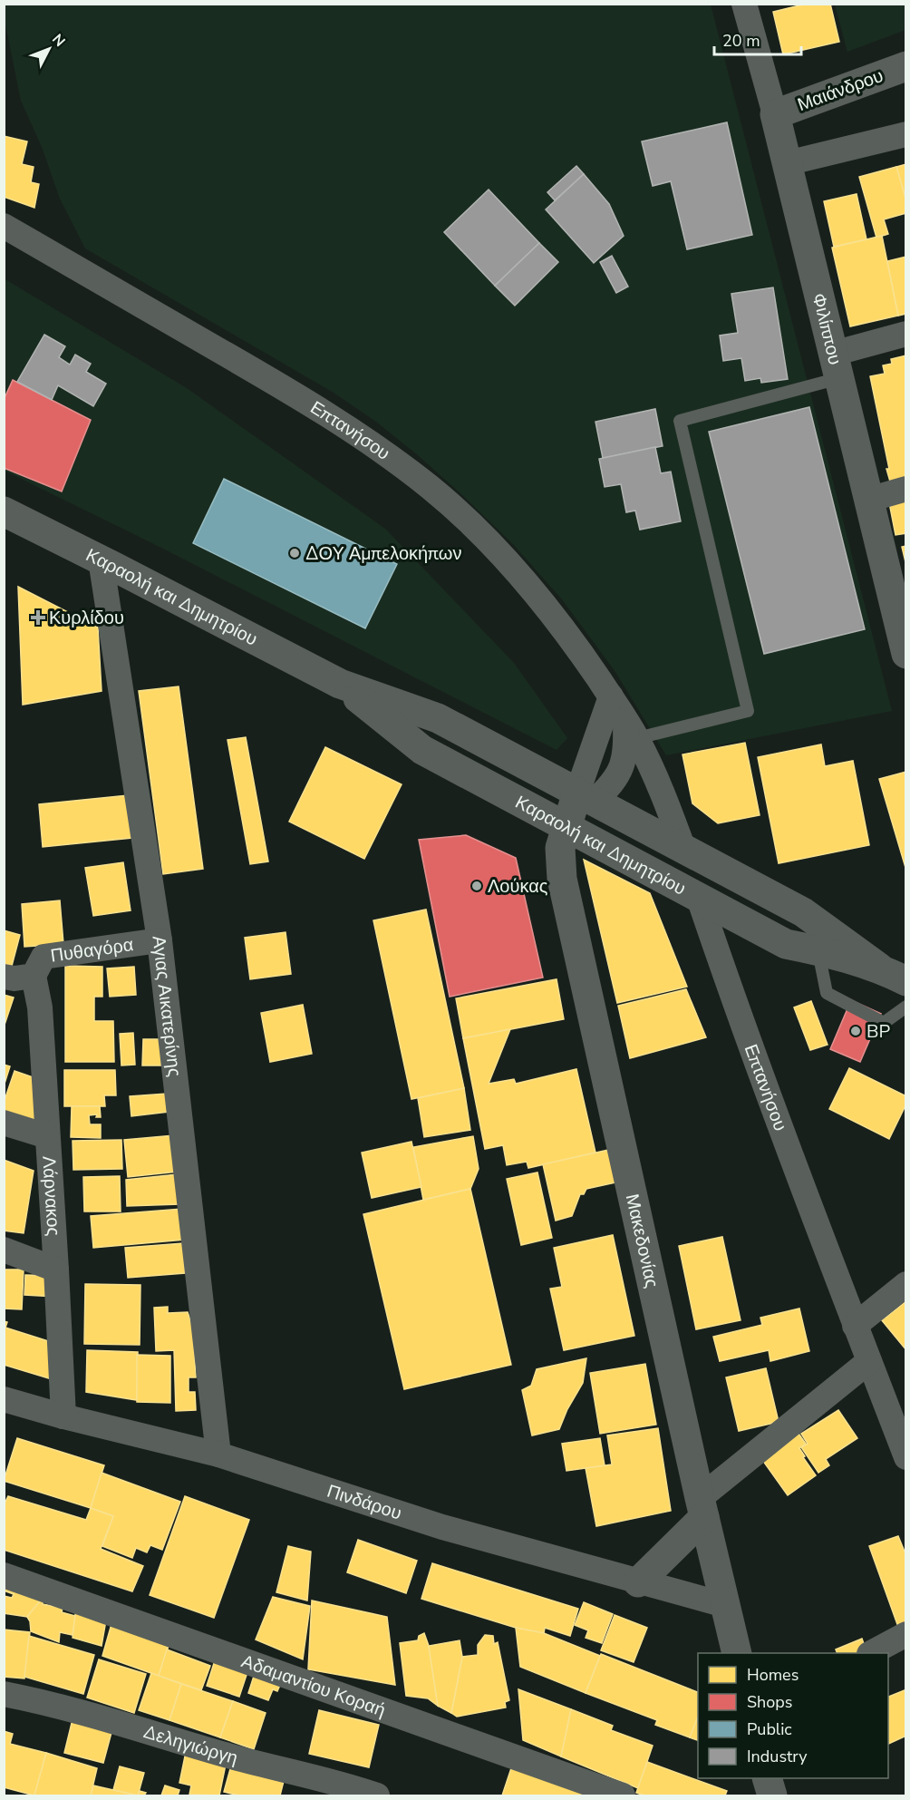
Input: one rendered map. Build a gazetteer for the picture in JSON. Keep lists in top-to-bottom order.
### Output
{
  "streets": {
    "street": [
      "Μαιάνδρου",
      "Φιλίππου",
      "Επτανήσου",
      "Καραολή και Δημητρίου",
      "Πυθαγόρα",
      "Αγιας Αικατερίνης",
      "Λάρνακος",
      "Μακεδονίας",
      "Πινδάρου",
      "Αδαμαντίου Κοραή",
      "Δεληγιώργη"
    ]
  },
  "crossings": [
    ["Μαιάνδρου", "Φιλίππου"],
    ["Επτανήσου", "Καραολή και Δημητρίου"],
    ["Καραολή και Δημητρίου", "Αγιας Αικατερίνης"],
    ["Καραολή και Δημητρίου", "Μακεδονίας"],
    ["Πυθαγόρα", "Αγιας Αικατερίνης"],
    ["Πυθαγόρα", "Λάρνακος"],
    ["Αγιας Αικατερίνης", "Πινδάρου"],
    ["Λάρνακος", "Πινδάρου"],
    ["Μακεδονίας", "Πινδάρου"]
  ],
  "places": {
    "other": ["ΔΟΥ Αμπελοκήπων", "Λούκας", "BP"],
    "health": ["Κυρλίδου"]
  },
  "legend": [
    "Homes",
    "Shops",
    "Public",
    "Industry"
  ],
  "scale_bar": "20 m",
  "north": "top right"
}
